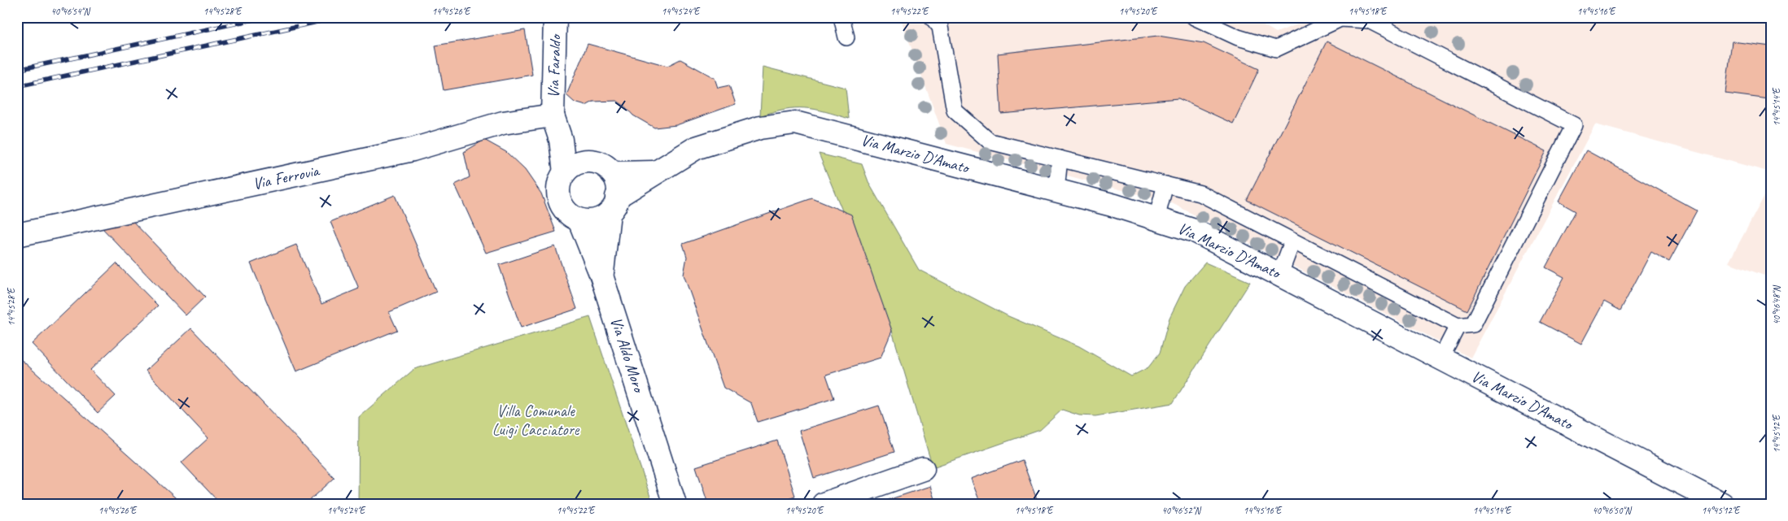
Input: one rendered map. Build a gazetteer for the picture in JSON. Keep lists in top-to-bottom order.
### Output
{
  "streets": {
    "street": [
      "Via Faraldo",
      "Via Marzio D'Amato",
      "Via Ferrovia",
      "Via Aldo Moro"
    ]
  },
  "crossings": [
    ["Via Faraldo", "Via Ferrovia"],
    ["Via Marzio D'Amato", "Via Aldo Moro"]
  ],
  "parks": ["Villa Comunale Luigi Cacciatore"],
  "coordinates": [
    "40°46'54\"N",
    "14°45'28\"E",
    "14°45'26\"E",
    "14°45'24\"E",
    "14°45'22\"E",
    "14°45'20\"E",
    "14°45'18\"E",
    "14°45'16\"E",
    "14°45'14\"E",
    "40°46'48\"N",
    "14°45'12\"E",
    "40°46'52\"N",
    "40°46'50\"N"
  ]
}
